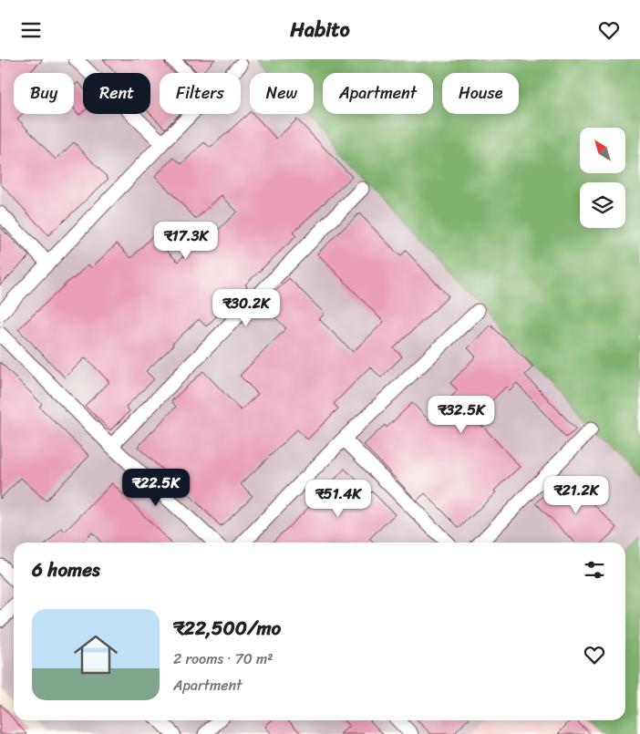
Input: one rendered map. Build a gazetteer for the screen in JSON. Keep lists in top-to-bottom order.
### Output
{
  "north": "top left",
  "page": {
    "header": "Habito",
    "chip": [
      "Buy",
      "Rent",
      "Filters",
      "New",
      "Apartment",
      "House"
    ],
    "price": [
      "₹17.3K",
      "₹30.2K",
      "₹32.5K",
      "₹22.5K",
      "₹21.2K",
      "₹51.4K"
    ],
    "heading": "6 homes",
    "list": [
      {
        "name": "₹22,500/mo",
        "note": "2 rooms · 70 m² · Apartment"
      }
    ]
  }
}
